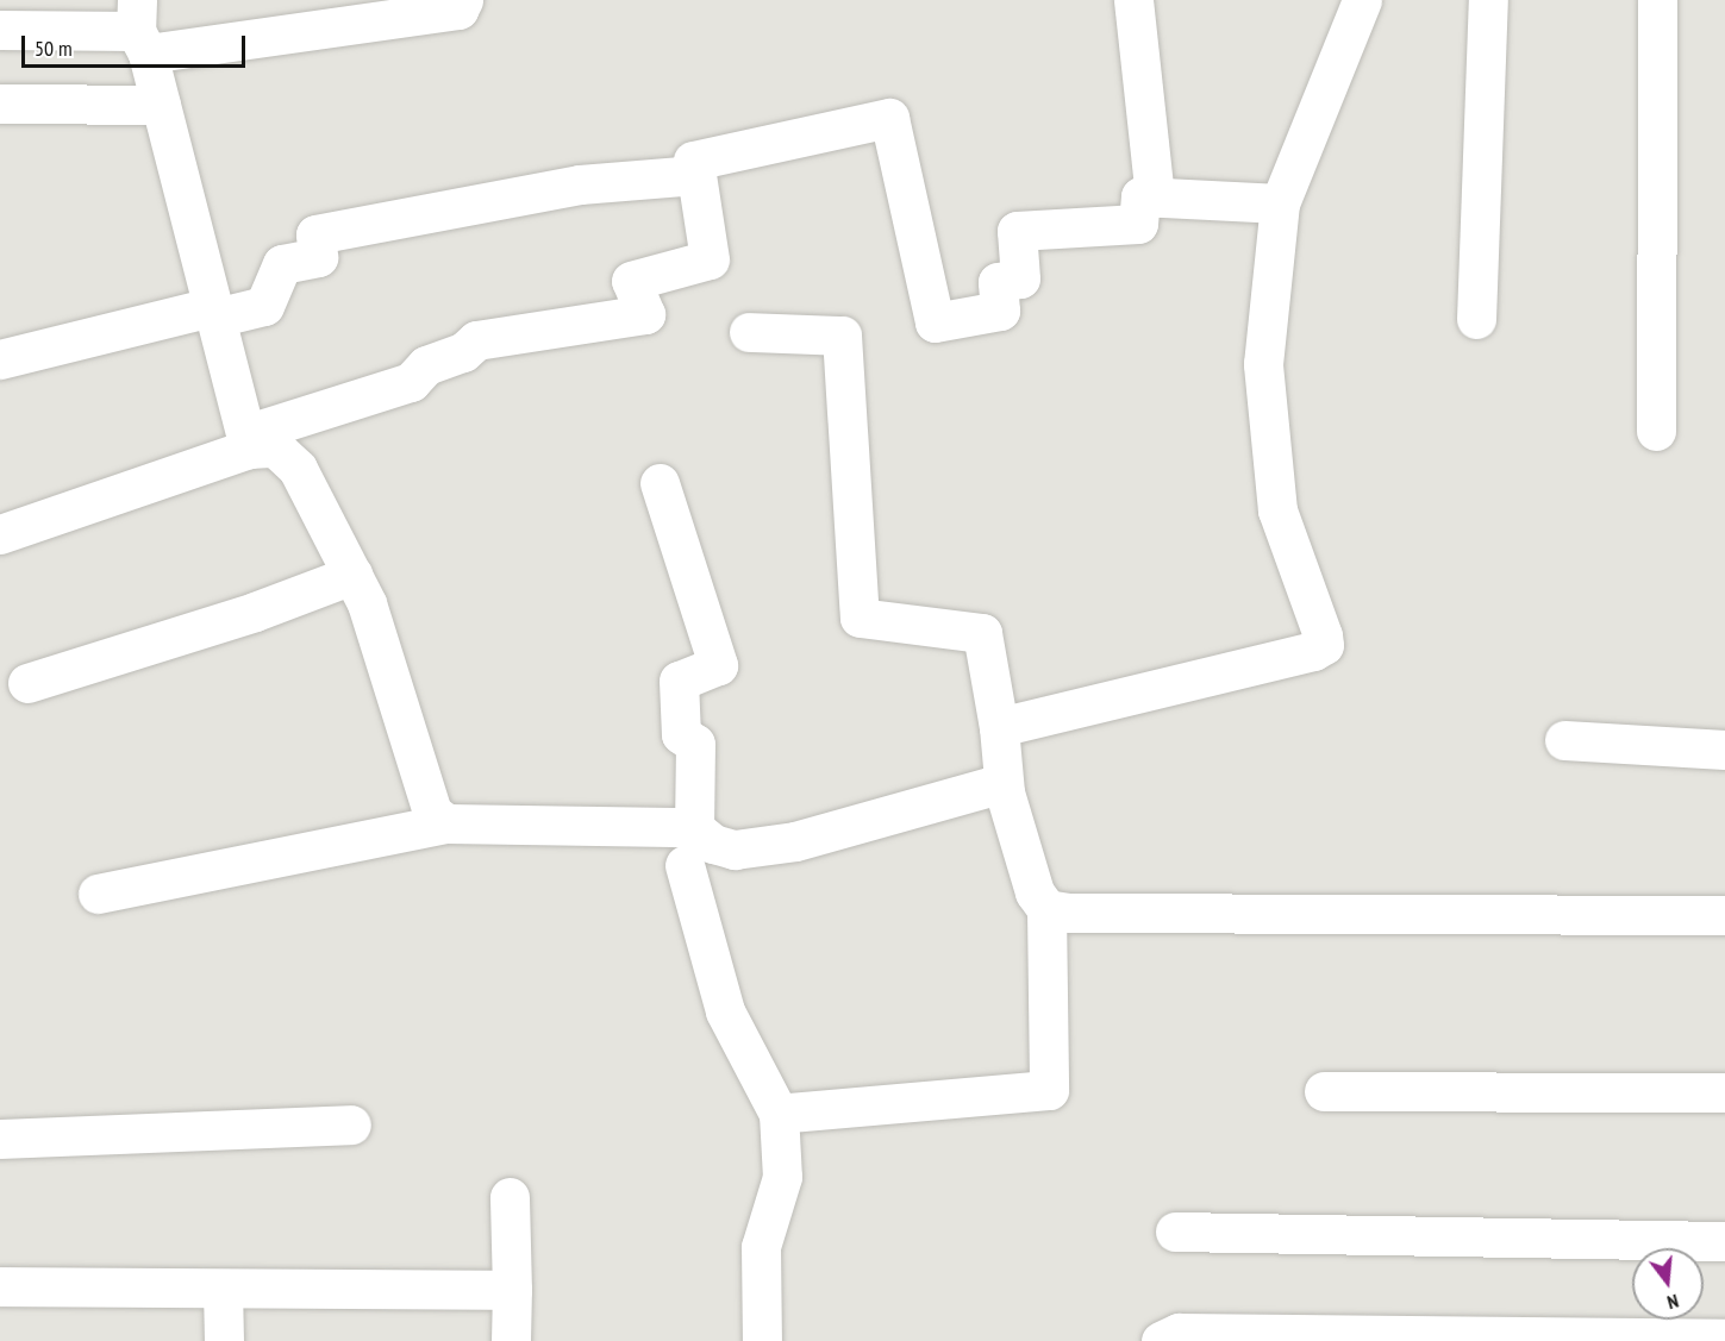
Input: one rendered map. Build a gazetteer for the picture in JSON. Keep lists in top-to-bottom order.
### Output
{
  "scale_bar": "50 m",
  "north": "bottom"
}
